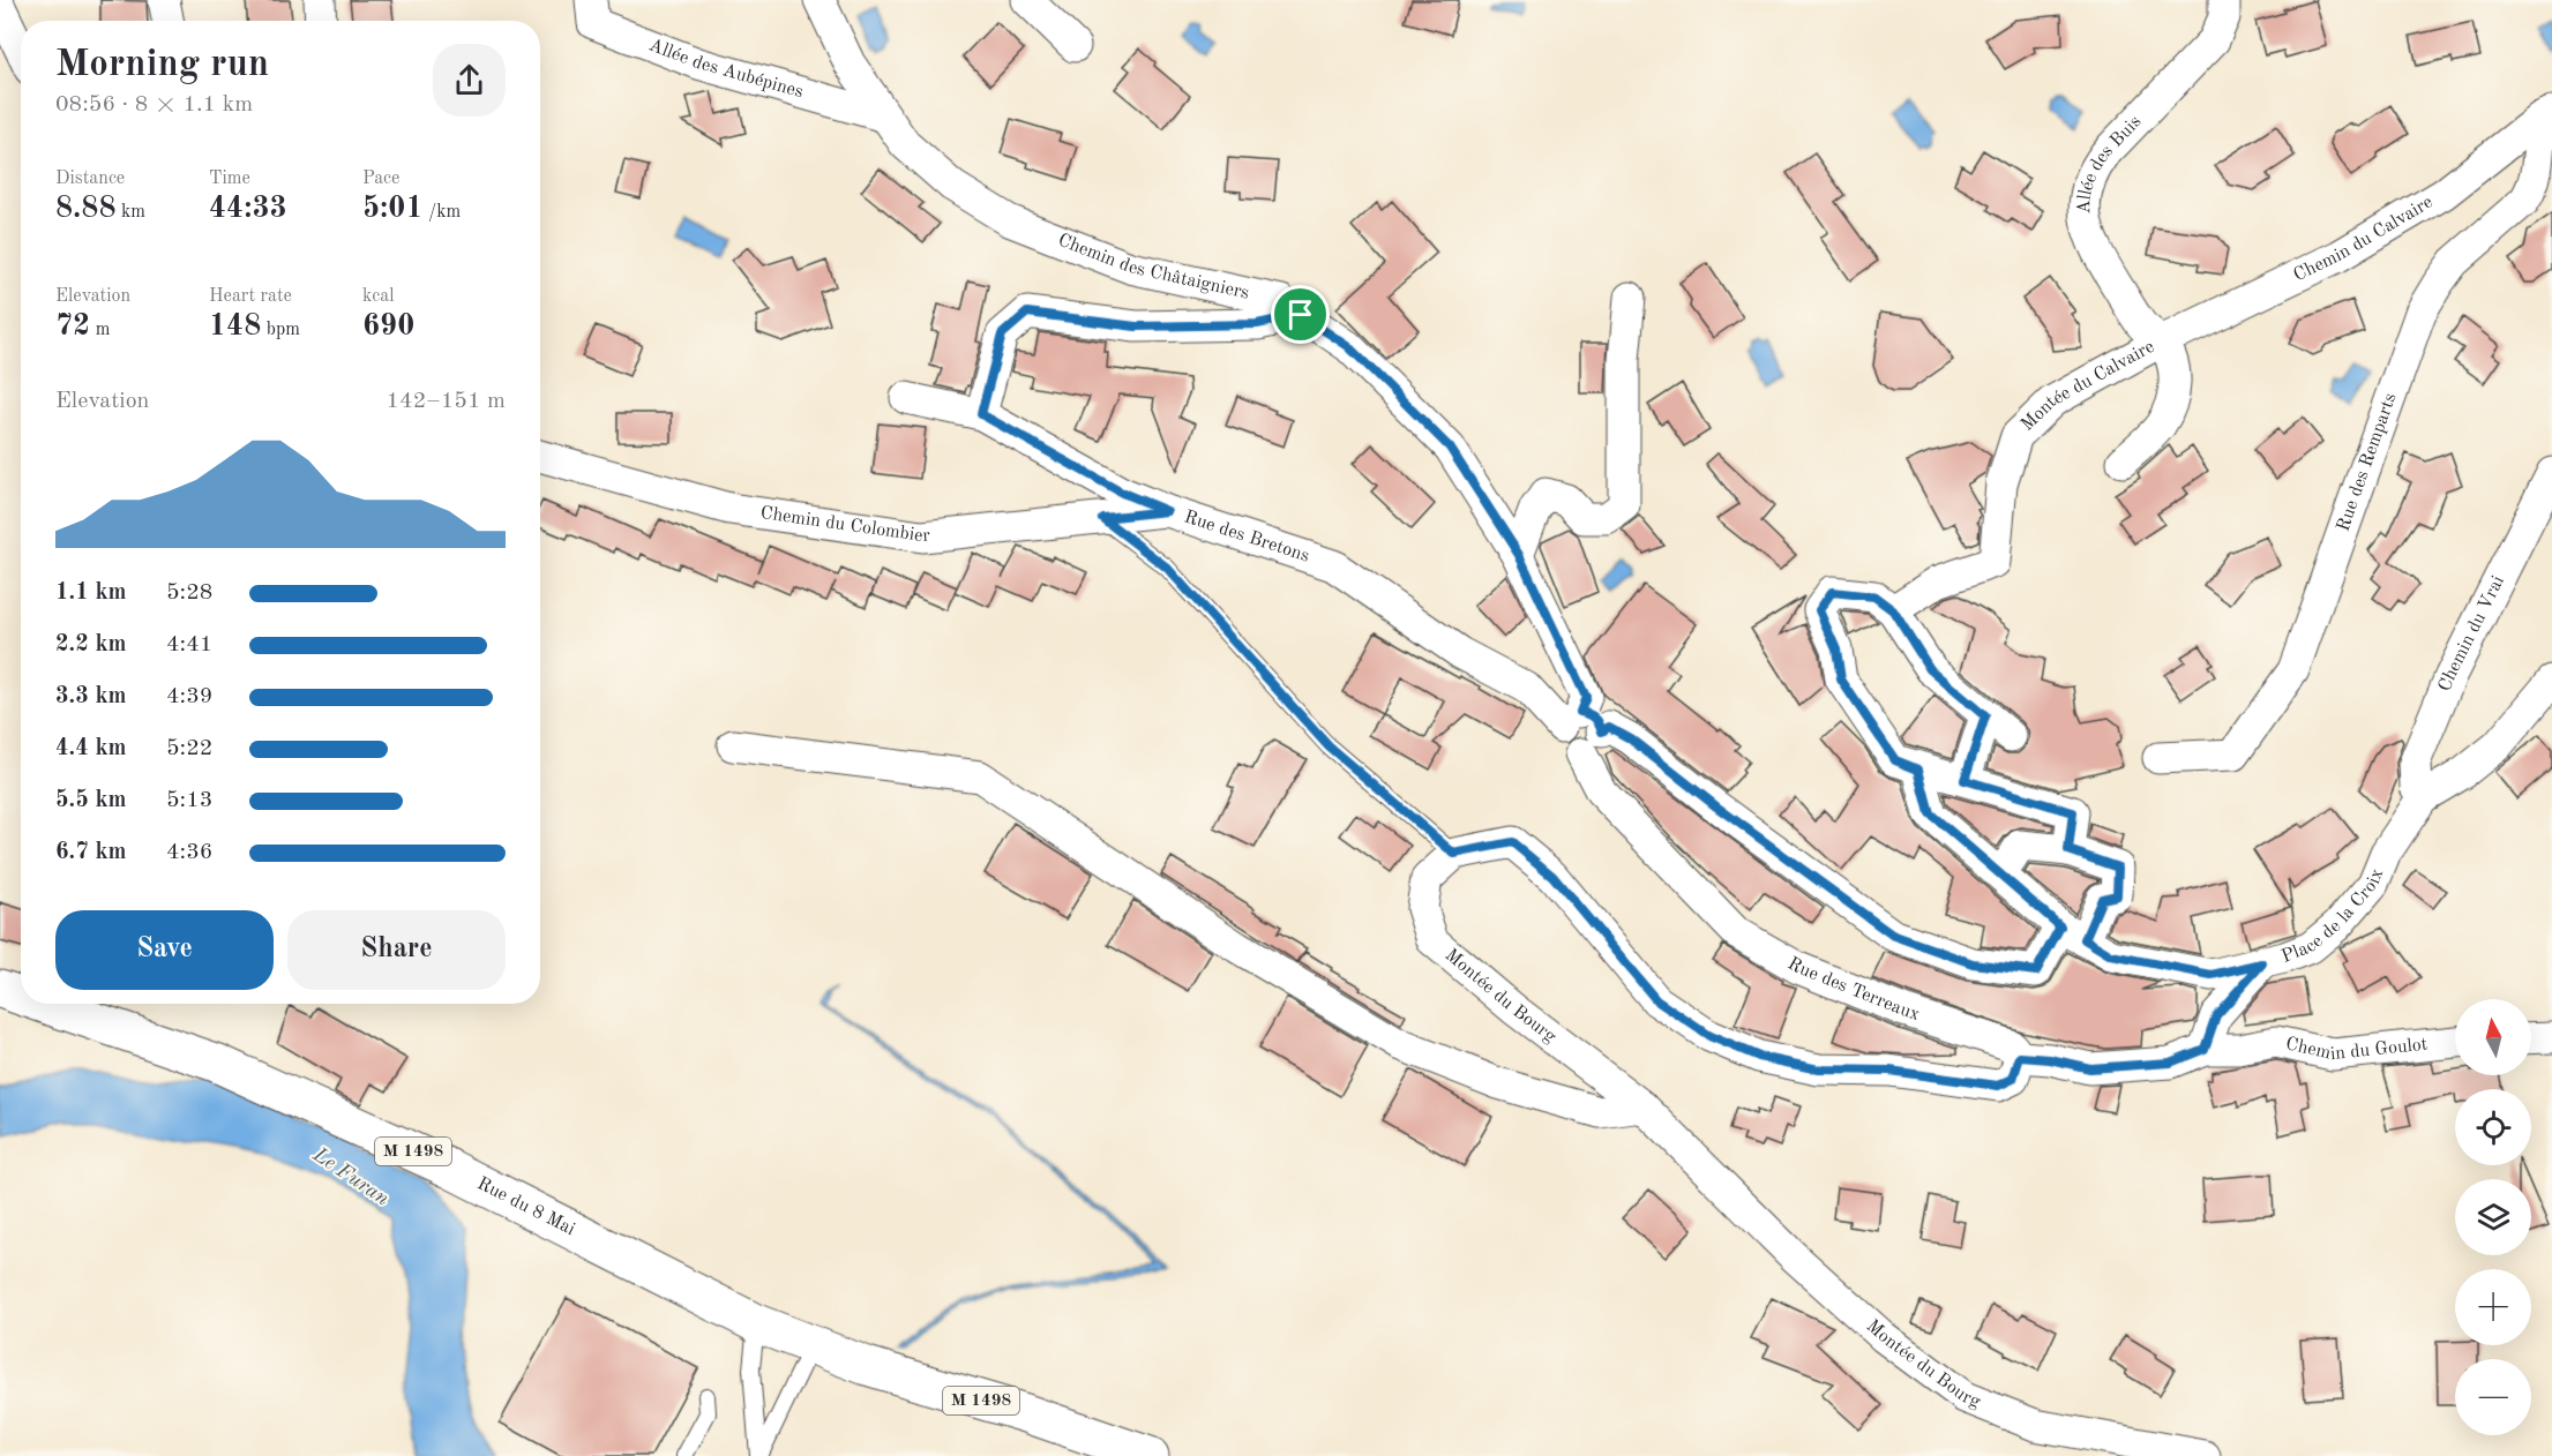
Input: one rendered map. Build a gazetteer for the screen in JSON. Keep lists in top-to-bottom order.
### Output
{
  "streets": {
    "main road": ["M 1498", "Rue du 8 Mai"],
    "street": [
      "Allée des Aubépines",
      "Allée des Buis",
      "Chemin du Calvaire",
      "Chemin des Châtaigniers",
      "Montée du Calvaire",
      "Rue des Remparts",
      "Chemin du Colombier",
      "Rue des Bretons",
      "Chemin du Vrai",
      "Place de la Croix",
      "Rue des Terreaux",
      "Montée du Bourg",
      "Chemin du Goulot"
    ]
  },
  "crossings": [
    ["Allée des Aubépines", "Chemin des Châtaigniers"],
    ["Allée des Buis", "Chemin du Calvaire"],
    ["Allée des Buis", "Montée du Calvaire"],
    ["Chemin du Calvaire", "Montée du Calvaire"],
    ["Chemin du Calvaire", "Rue des Remparts"],
    ["Chemin des Châtaigniers", "Rue des Bretons"],
    ["Chemin des Châtaigniers", "Rue des Terreaux"],
    ["Chemin du Colombier", "Rue des Bretons"],
    ["Rue des Bretons", "Rue des Terreaux"],
    ["Chemin du Vrai", "Place de la Croix"],
    ["Place de la Croix", "Rue des Terreaux"],
    ["Place de la Croix", "Chemin du Goulot"],
    ["Rue des Terreaux", "Chemin du Goulot"],
    ["M 1498", "Rue du 8 Mai"]
  ],
  "water": ["Le Furan"],
  "north": "top",
  "page": {
    "heading": ["Morning run", "08:56 · 8 × 1.1 km"],
    "stats": [
      ["Distance", "8.88 km"],
      ["Time", "44:33"],
      ["Pace", "5:01 /km"],
      ["Elevation", "72 m"],
      ["Heart rate", "148 bpm"],
      ["kcal", "690"]
    ],
    "chart": ["Elevation", "142–151 m"],
    "list": [
      {
        "name": "1.1 km",
        "note": "5:28"
      },
      {
        "name": "2.2 km",
        "note": "4:41"
      },
      {
        "name": "3.3 km",
        "note": "4:39"
      },
      {
        "name": "4.4 km",
        "note": "5:22"
      },
      {
        "name": "5.5 km",
        "note": "5:13"
      },
      {
        "name": "6.7 km",
        "note": "4:36"
      }
    ],
    "buttons": ["Save", "Share"],
    "map_buttons": ["+", "−"]
  }
}
